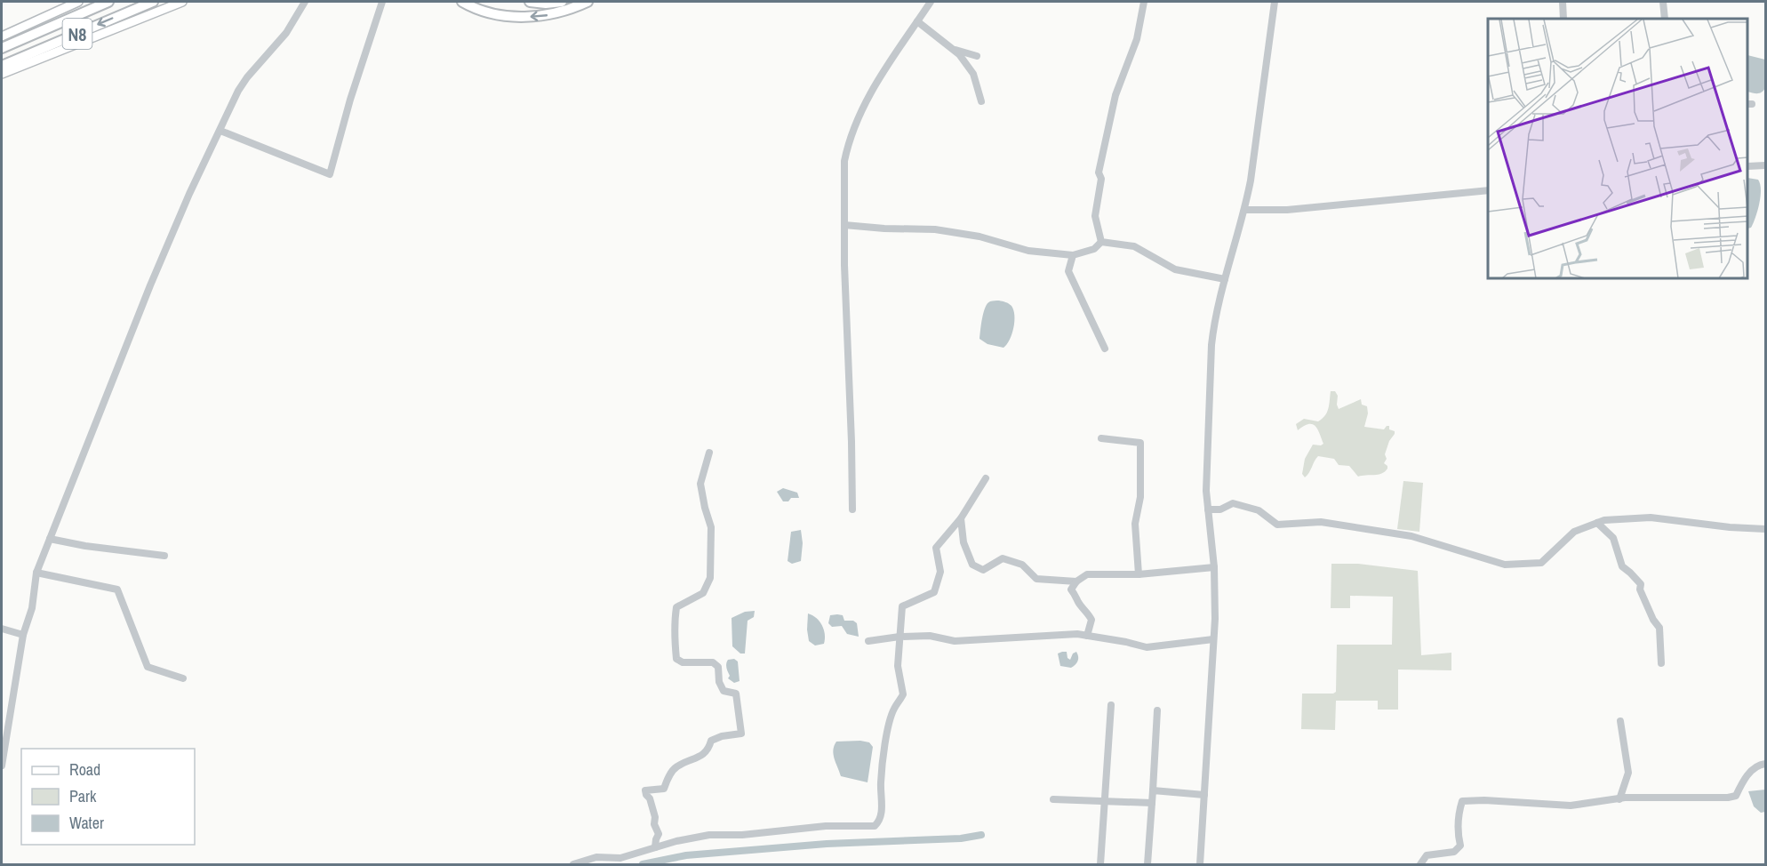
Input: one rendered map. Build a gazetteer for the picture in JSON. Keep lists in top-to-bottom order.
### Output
{
  "streets": {
    "highway": ["N8"]
  },
  "legend": ["Road", "Park", "Water"]
}
